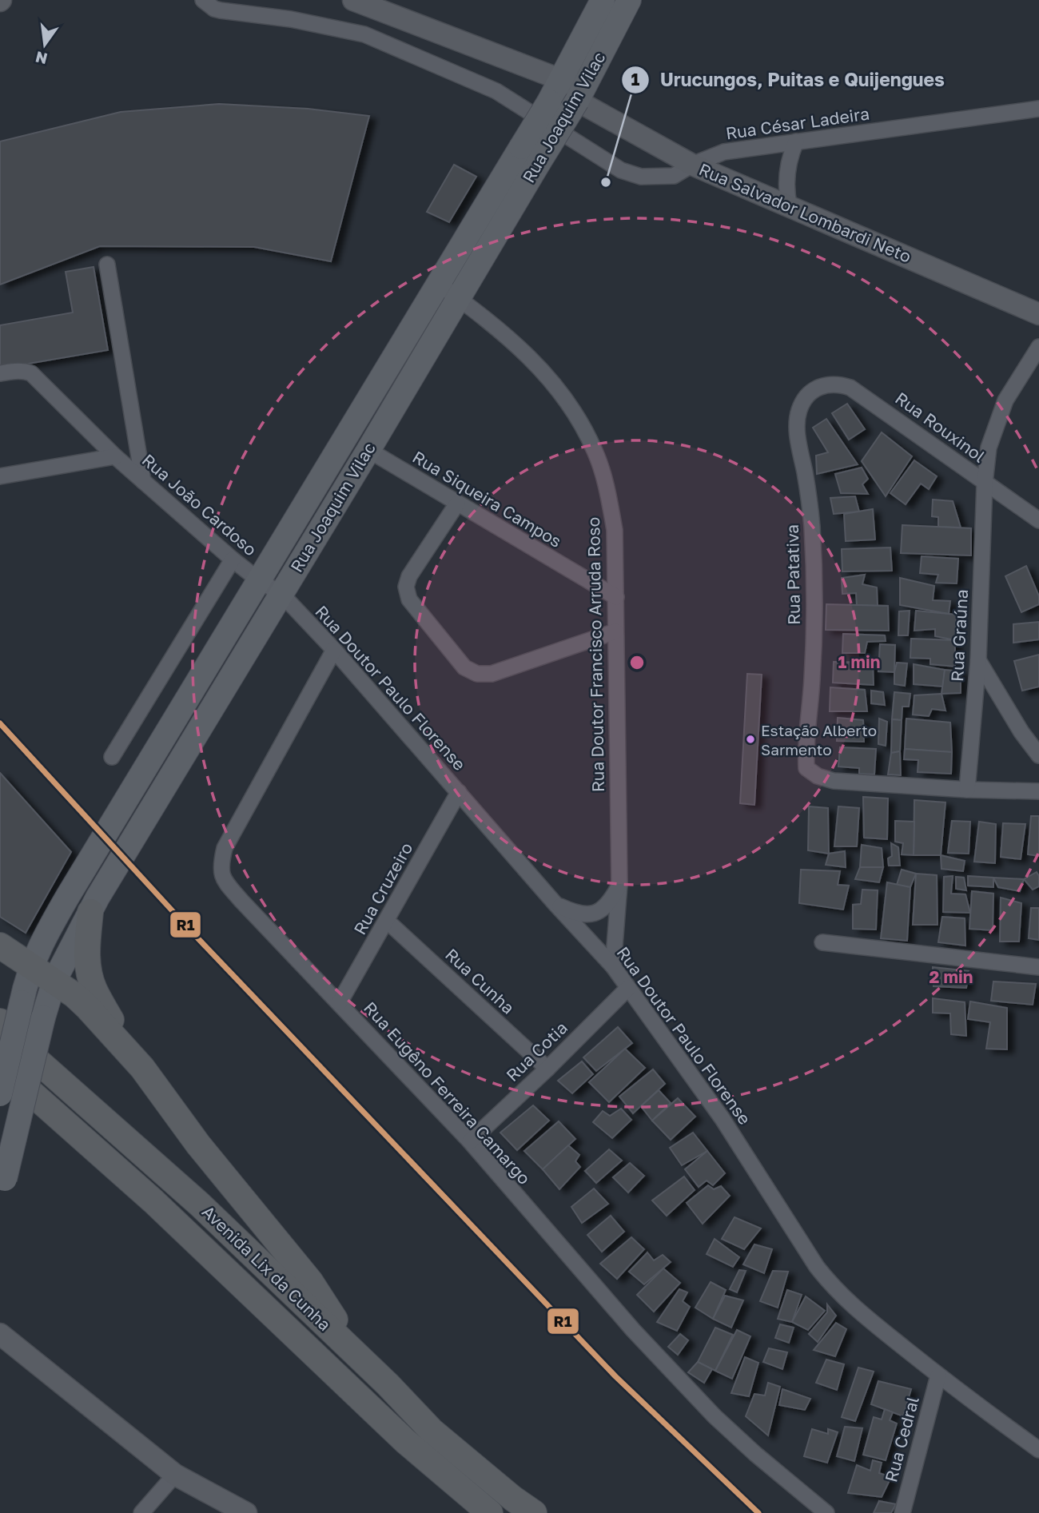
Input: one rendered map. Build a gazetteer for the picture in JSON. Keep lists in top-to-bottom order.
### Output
{
  "streets": {
    "highway": ["Avenida Lix da Cunha"],
    "main road": ["Rua Joaquim Vilac", "Rua Salvador Lombardi Neto"],
    "street": [
      "Rua César Ladeira",
      "Rua Rouxinol",
      "Rua Siqueira Campos",
      "Rua João Cardoso",
      "Rua Patativa",
      "Rua Graúna",
      "Rua Doutor Francisco Arruda Roso",
      "Rua Doutor Paulo Florense",
      "Rua Cruzeiro",
      "Rua Cunha",
      "Rua Cotia",
      "Rua Eugêno Ferreira Camargo",
      "Rua Cedral"
    ]
  },
  "crossings": [
    ["Rua Joaquim Vilac", "Rua Salvador Lombardi Neto"],
    ["Rua Joaquim Vilac", "Rua Siqueira Campos"],
    ["Rua Joaquim Vilac", "Rua João Cardoso"],
    ["Rua Joaquim Vilac", "Rua Doutor Francisco Arruda Roso"],
    ["Rua Joaquim Vilac", "Rua Doutor Paulo Florense"],
    ["Rua César Ladeira", "Rua Salvador Lombardi Neto"],
    ["Rua Rouxinol", "Rua Patativa"],
    ["Rua Rouxinol", "Rua Graúna"],
    ["Rua Siqueira Campos", "Rua Doutor Francisco Arruda Roso"],
    ["Rua João Cardoso", "Rua Doutor Paulo Florense"],
    ["Rua Patativa", "Rua Graúna"],
    ["Rua Doutor Francisco Arruda Roso", "Rua Doutor Paulo Florense"],
    ["Rua Doutor Paulo Florense", "Rua Cruzeiro"],
    ["Rua Doutor Paulo Florense", "Rua Cotia"],
    ["Rua Doutor Paulo Florense", "Rua Eugêno Ferreira Camargo"],
    ["Rua Doutor Paulo Florense", "Rua Cedral"],
    ["Rua Cruzeiro", "Rua Cunha"],
    ["Rua Cruzeiro", "Rua Eugêno Ferreira Camargo"],
    ["Rua Cunha", "Rua Cotia"],
    ["Rua Cotia", "Rua Eugêno Ferreira Camargo"]
  ],
  "places": ["Urucungos, Puitas e Quijengues", "Estação Alberto Sarmento"],
  "lines": ["transit line R1"],
  "north": "bottom",
  "rings": ["1 min", "2 min"]
}
